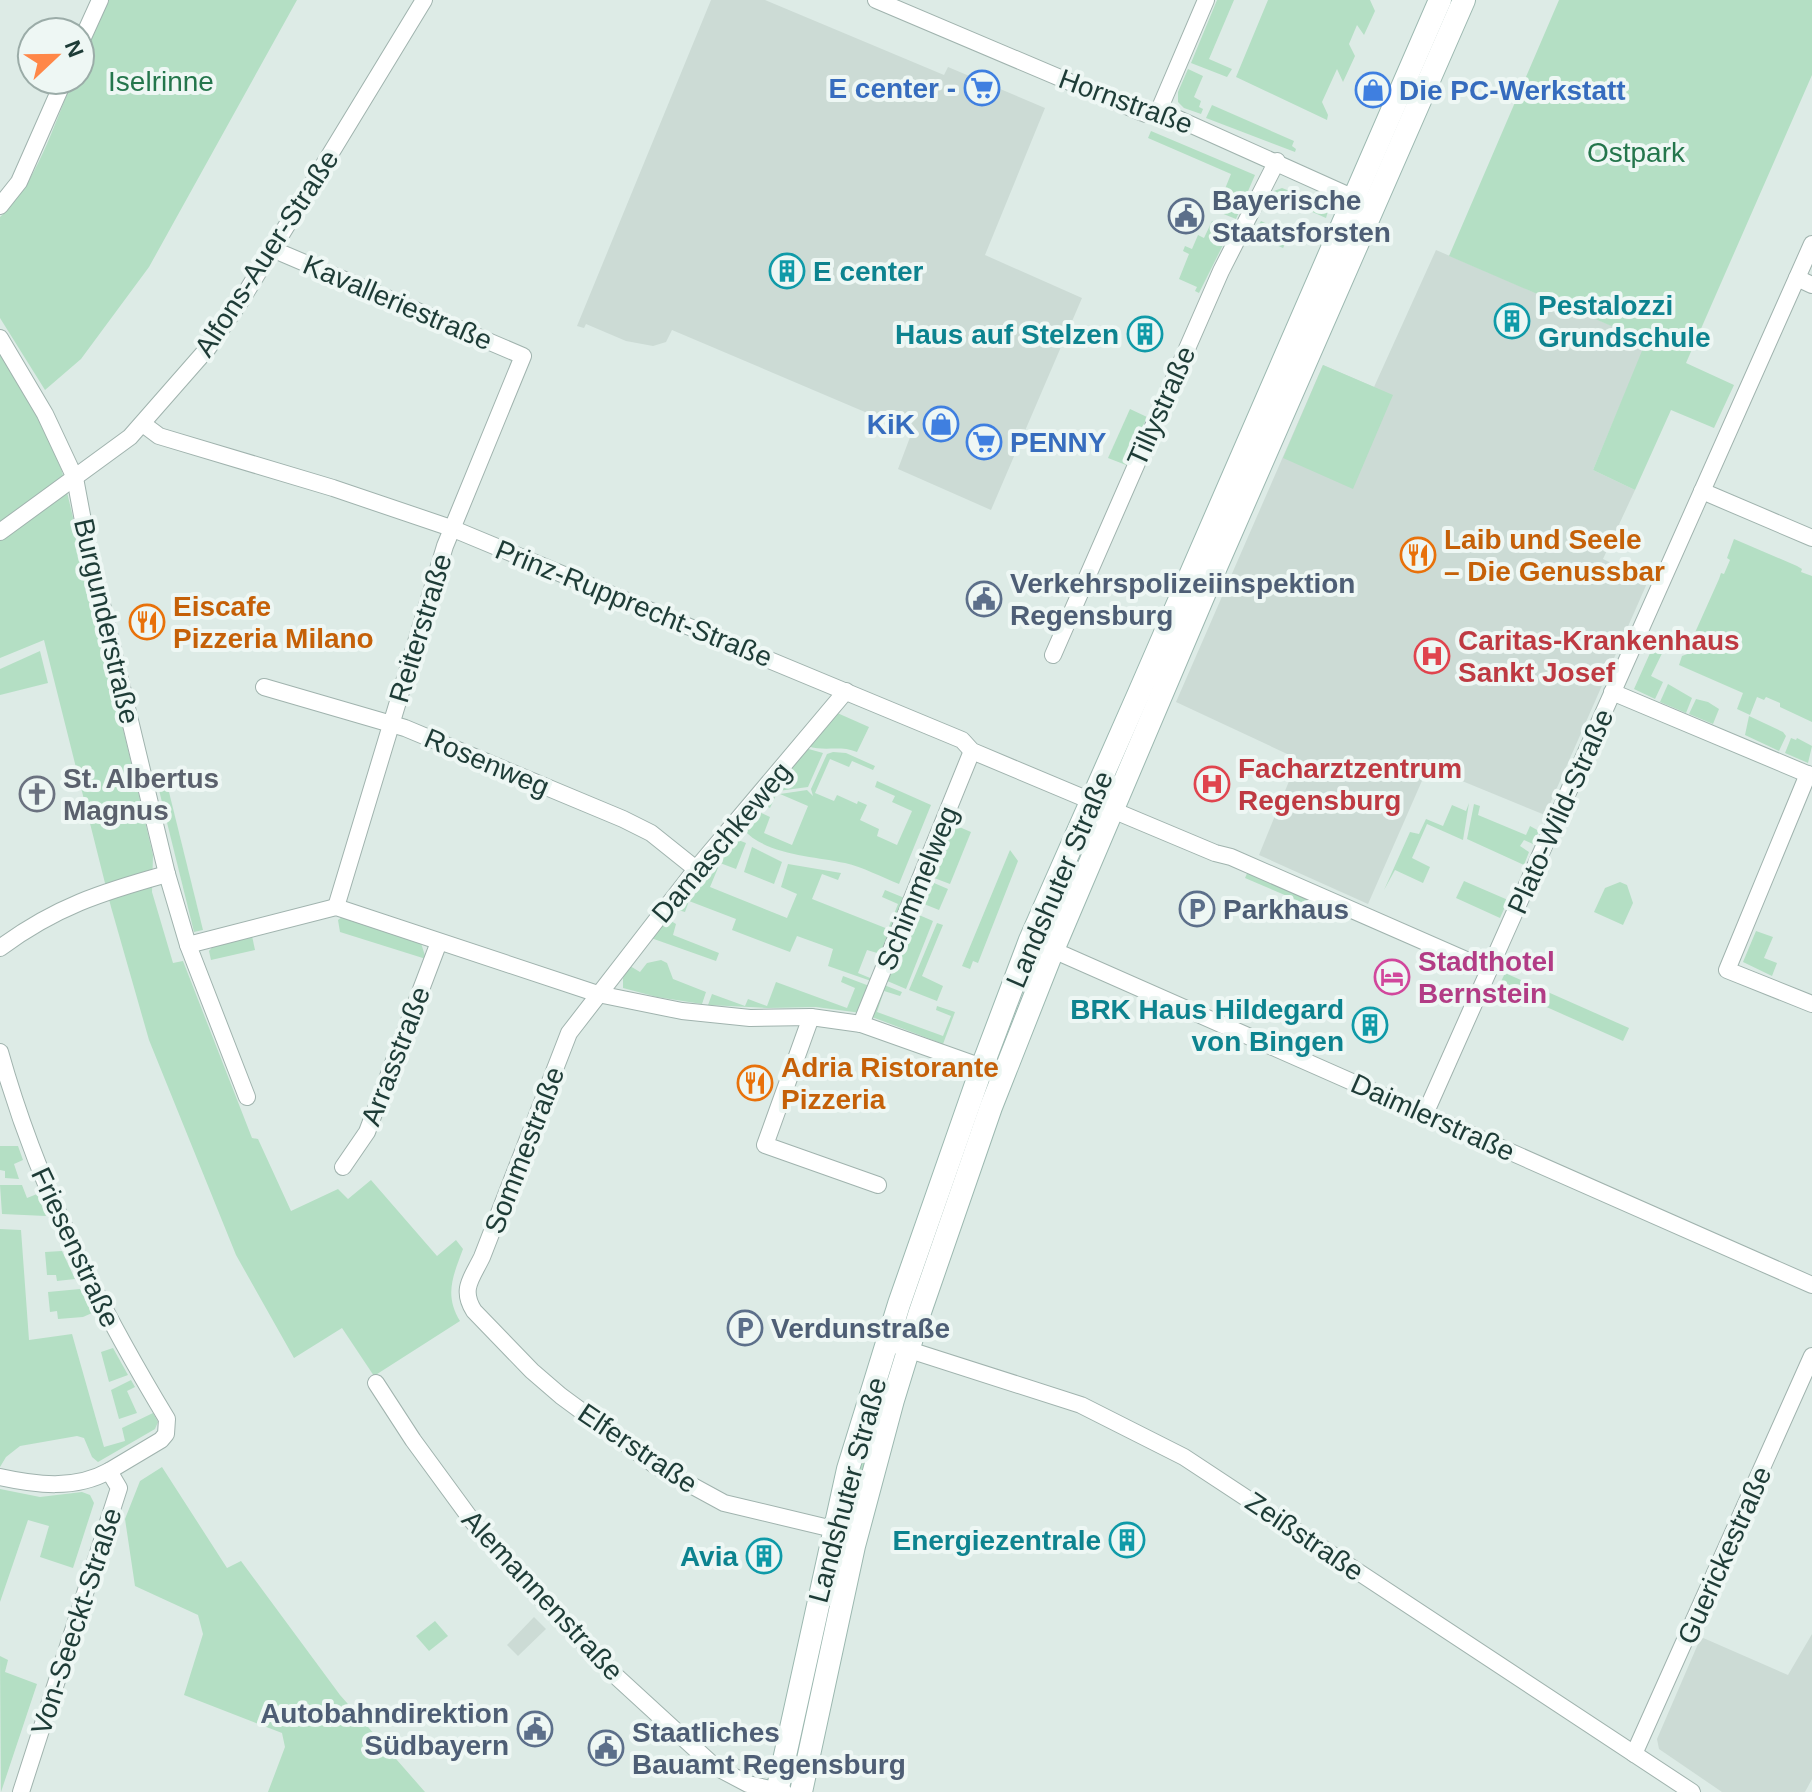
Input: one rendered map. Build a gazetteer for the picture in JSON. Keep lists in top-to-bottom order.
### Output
{
  "streets": {
    "main road": ["Landshuter Straße"],
    "street": [
      "Hornstraße",
      "Alfons-Auer-Straße",
      "Kavalleriestraße",
      "Tillystraße",
      "Prinz-Rupprecht-Straße",
      "Burgunderstraße",
      "Reiterstraße",
      "Rosenweg",
      "Plato-Wild-Straße",
      "Damaschkeweg",
      "Schimmelweg",
      "Arrasstraße",
      "Daimlerstraße",
      "Sommestraße",
      "Friesenstraße",
      "Elferstraße",
      "Zeißstraße",
      "Guerickestraße",
      "Alemannenstraße",
      "Von-Seeckt-Straße"
    ]
  },
  "crossings": [
    ["Hornstraße", "Tillystraße"],
    ["Hornstraße", "Landshuter Straße"],
    ["Alfons-Auer-Straße", "Kavalleriestraße"],
    ["Alfons-Auer-Straße", "Prinz-Rupprecht-Straße"],
    ["Alfons-Auer-Straße", "Burgunderstraße"],
    ["Kavalleriestraße", "Reiterstraße"],
    ["Prinz-Rupprecht-Straße", "Reiterstraße"],
    ["Prinz-Rupprecht-Straße", "Plato-Wild-Straße"],
    ["Prinz-Rupprecht-Straße", "Damaschkeweg"],
    ["Prinz-Rupprecht-Straße", "Landshuter Straße"],
    ["Prinz-Rupprecht-Straße", "Schimmelweg"],
    ["Reiterstraße", "Rosenweg"],
    ["Rosenweg", "Damaschkeweg"],
    ["Plato-Wild-Straße", "Daimlerstraße"],
    ["Damaschkeweg", "Sommestraße"],
    ["Landshuter Straße", "Daimlerstraße"],
    ["Landshuter Straße", "Elferstraße"],
    ["Landshuter Straße", "Zeißstraße"],
    ["Landshuter Straße", "Alemannenstraße"],
    ["Sommestraße", "Elferstraße"],
    ["Friesenstraße", "Von-Seeckt-Straße"],
    ["Zeißstraße", "Guerickestraße"]
  ],
  "parks": ["Iselrinne", "Ostpark"],
  "places": {
    "supermarket": ["E center -", "PENNY"],
    "shop": ["Die PC-Werkstatt", "KiK"],
    "public building": [
      "Bayerische Staatsforsten",
      "Verkehrspolizeiinspektion Regensburg",
      "Autobahndirektion Südbayern",
      "Staatliches Bauamt Regensburg"
    ],
    "building": [
      "E center",
      "Pestalozzi Grundschule",
      "Haus auf Stelzen",
      "BRK Haus Hildegard von Bingen",
      "Energiezentrale",
      "Avia"
    ],
    "restaurant": ["Laib und Seele – Die Genussbar", "Eiscafe Pizzeria Milano", "Adria Ristorante Pizzeria"],
    "hospital": ["Caritas-Krankenhaus Sankt Josef", "Facharztzentrum Regensburg"],
    "church": ["St. Albertus Magnus"],
    "parking": ["Parkhaus", "Verdunstraße"],
    "hotel": ["Stadthotel Bernstein"]
  },
  "north": "right"
}
